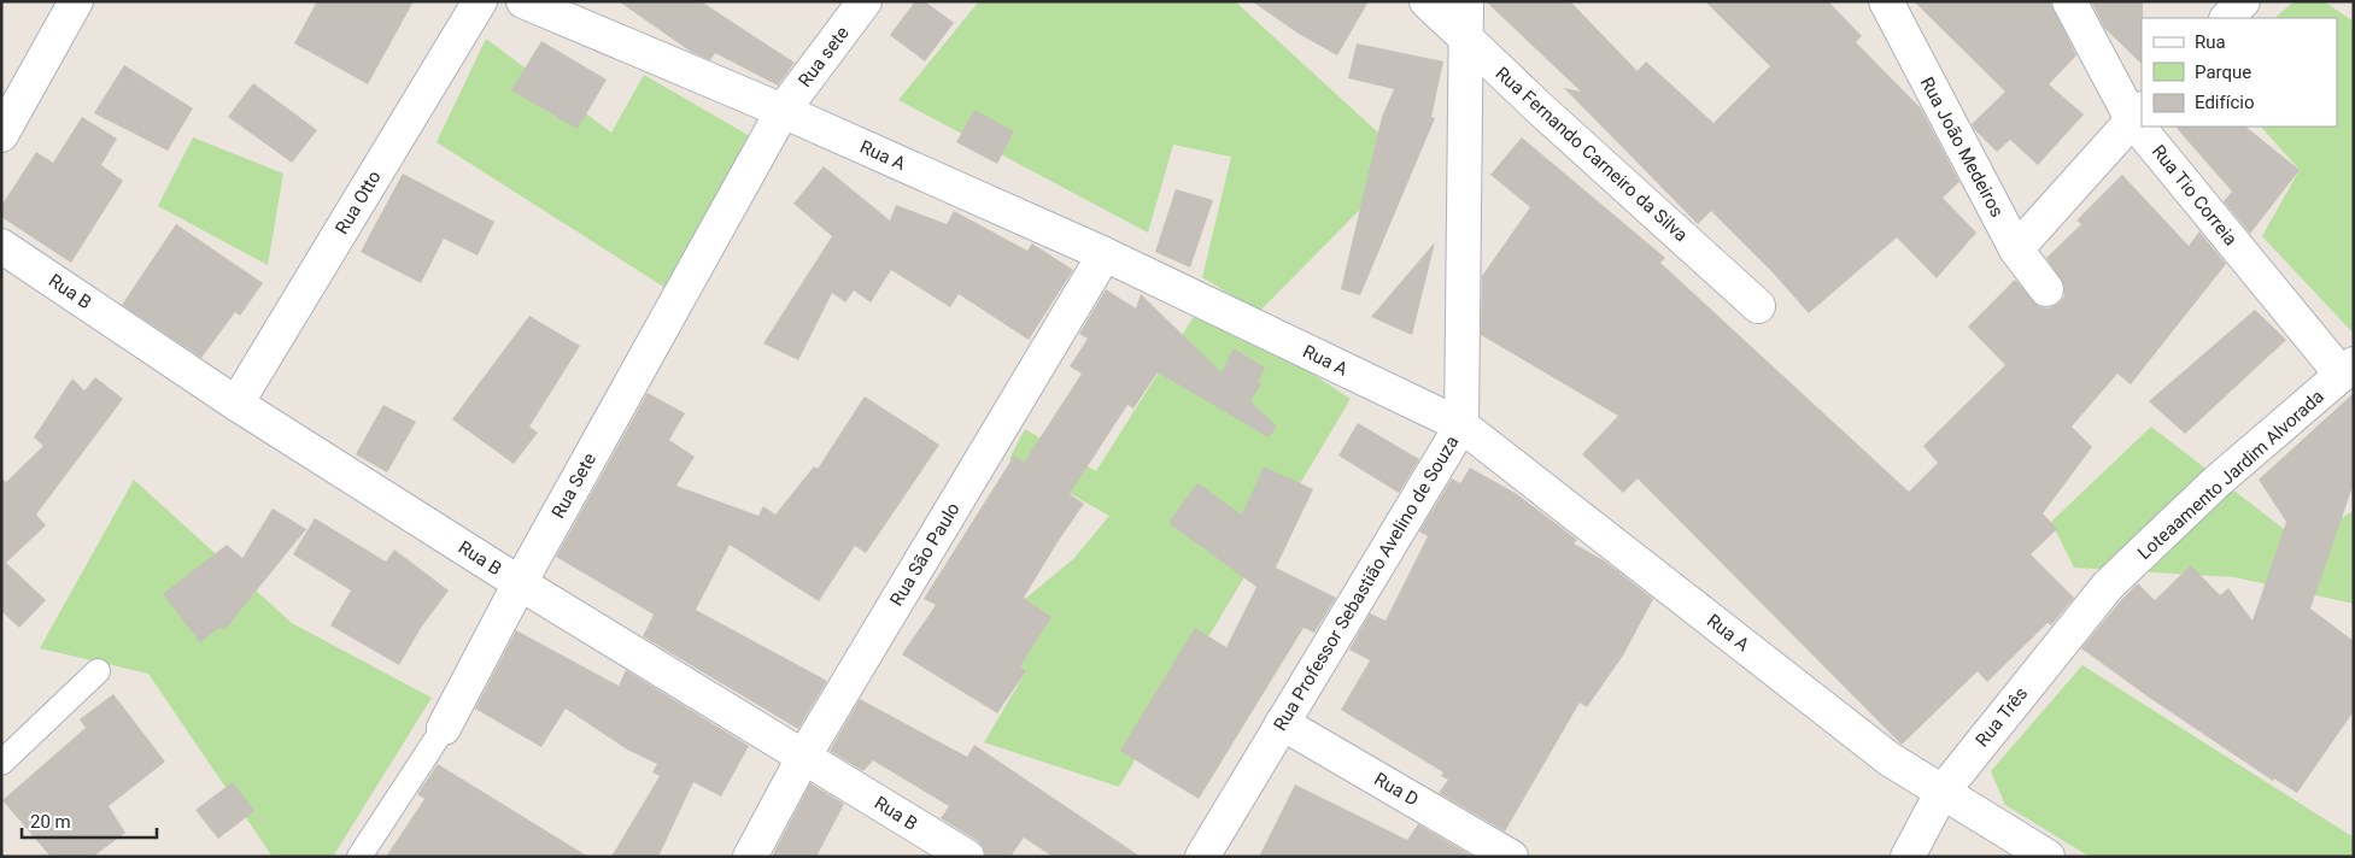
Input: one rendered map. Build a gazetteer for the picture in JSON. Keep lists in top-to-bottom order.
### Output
{
  "streets": {
    "street": [
      "Rua sete",
      "Rua João Medeiros",
      "Rua Fernando Carneiro da Silva",
      "Rua A",
      "Rua Tio Correia",
      "Rua Otto",
      "Rua B",
      "Loteaamento Jardim Alvorada",
      "Rua Sete",
      "Rua São Paulo",
      "Rua Professor Sebastião Avelino de Souza",
      "Rua Três",
      "Rua D"
    ]
  },
  "crossings": [
    ["Rua sete", "Rua A"],
    ["Rua sete", "Rua Sete"],
    ["Rua Fernando Carneiro da Silva", "Rua Professor Sebastião Avelino de Souza"],
    ["Rua A", "Rua Sete"],
    ["Rua A", "Rua São Paulo"],
    ["Rua A", "Rua Professor Sebastião Avelino de Souza"],
    ["Rua A", "Rua Três"],
    ["Rua Tio Correia", "Loteaamento Jardim Alvorada"],
    ["Rua Otto", "Rua B"],
    ["Rua B", "Rua Sete"],
    ["Rua B", "Rua São Paulo"],
    ["Loteaamento Jardim Alvorada", "Rua Três"],
    ["Rua Professor Sebastião Avelino de Souza", "Rua D"]
  ],
  "legend": ["Rua", "Parque", "Edifício"],
  "scale_bar": "20 m"
}
